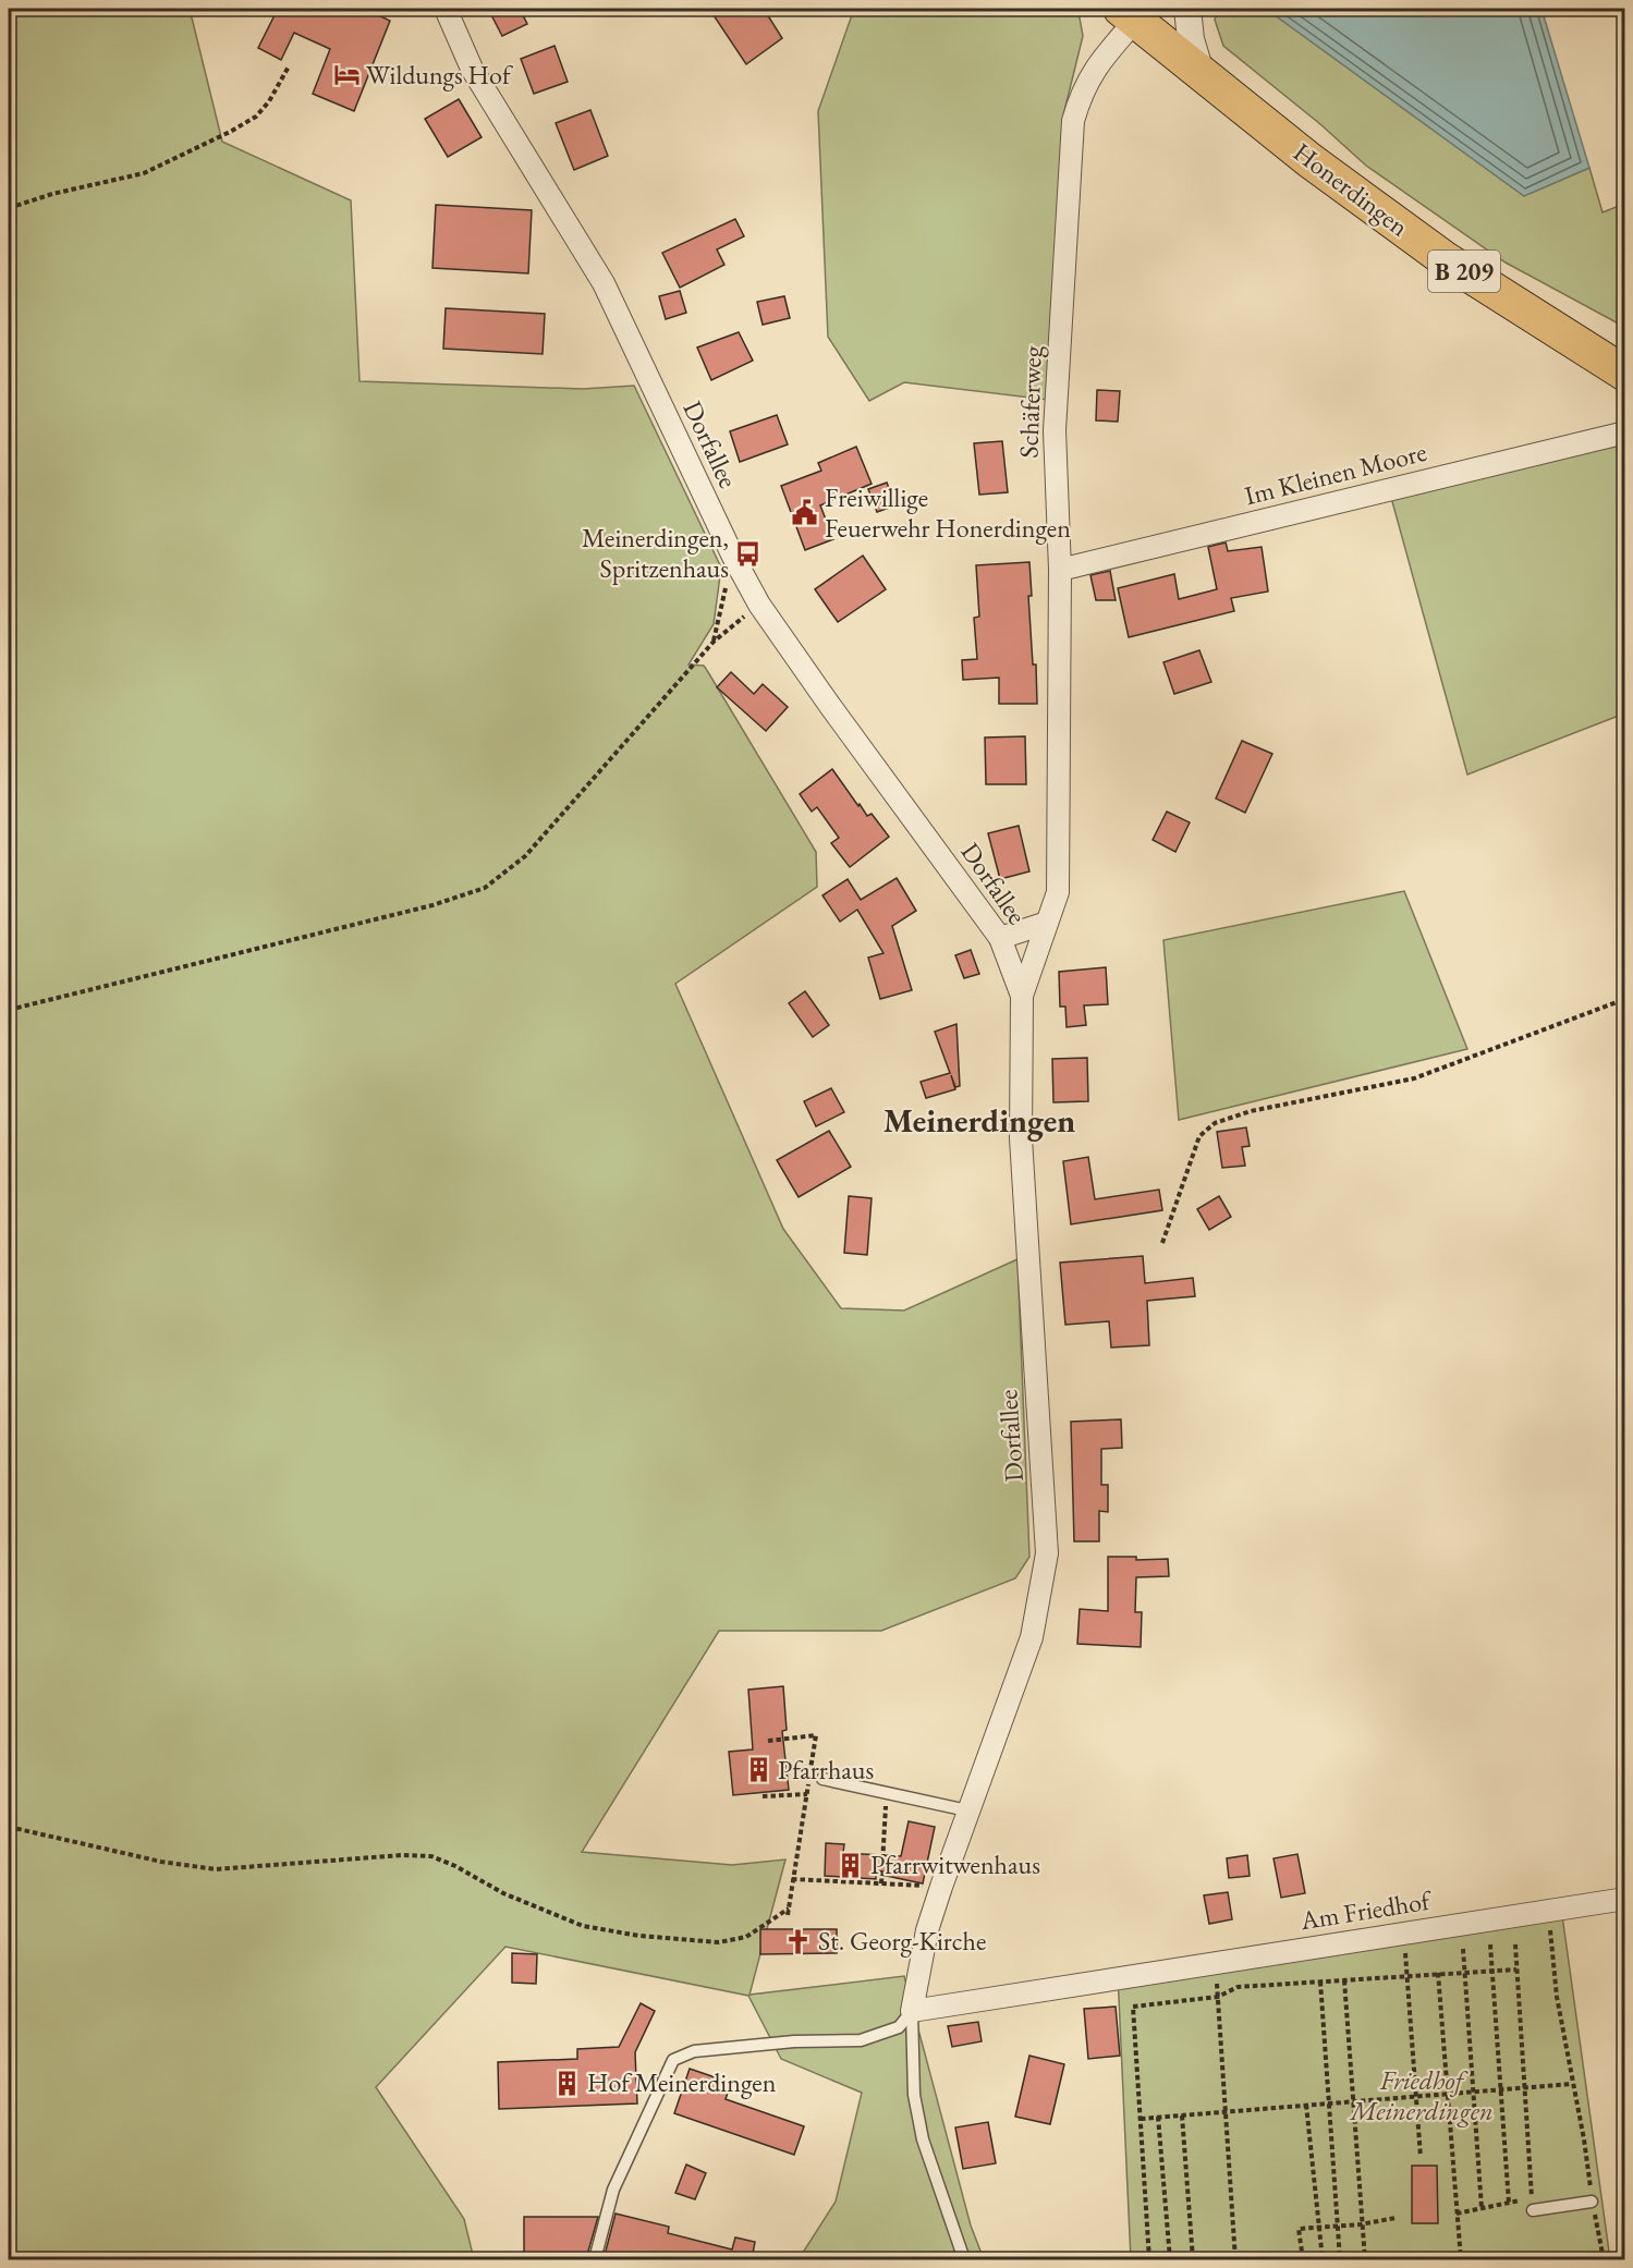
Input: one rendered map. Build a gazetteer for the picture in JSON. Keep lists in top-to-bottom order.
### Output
{
  "streets": {
    "main road": ["Honerdingen", "B 209"],
    "street": [
      "Schäferweg",
      "Dorfallee",
      "Im Kleinen Moore",
      "Am Friedhof"
    ]
  },
  "crossings": [
    ["Honerdingen", "Schäferweg"],
    ["Schäferweg", "Dorfallee"],
    ["Schäferweg", "Im Kleinen Moore"],
    ["Dorfallee", "Am Friedhof"]
  ],
  "districts": ["Meinerdingen"],
  "parks": ["Friedhof Meinerdingen"],
  "places": {
    "hotel": ["Wildungs Hof"],
    "public building": ["Freiwillige Feuerwehr Honerdingen"],
    "bus stop": ["Meinerdingen, Spritzenhaus"],
    "building": ["Pfarrhaus", "Pfarrwitwenhaus", "Hof Meinerdingen"],
    "church": ["St. Georg-Kirche"]
  }
}
